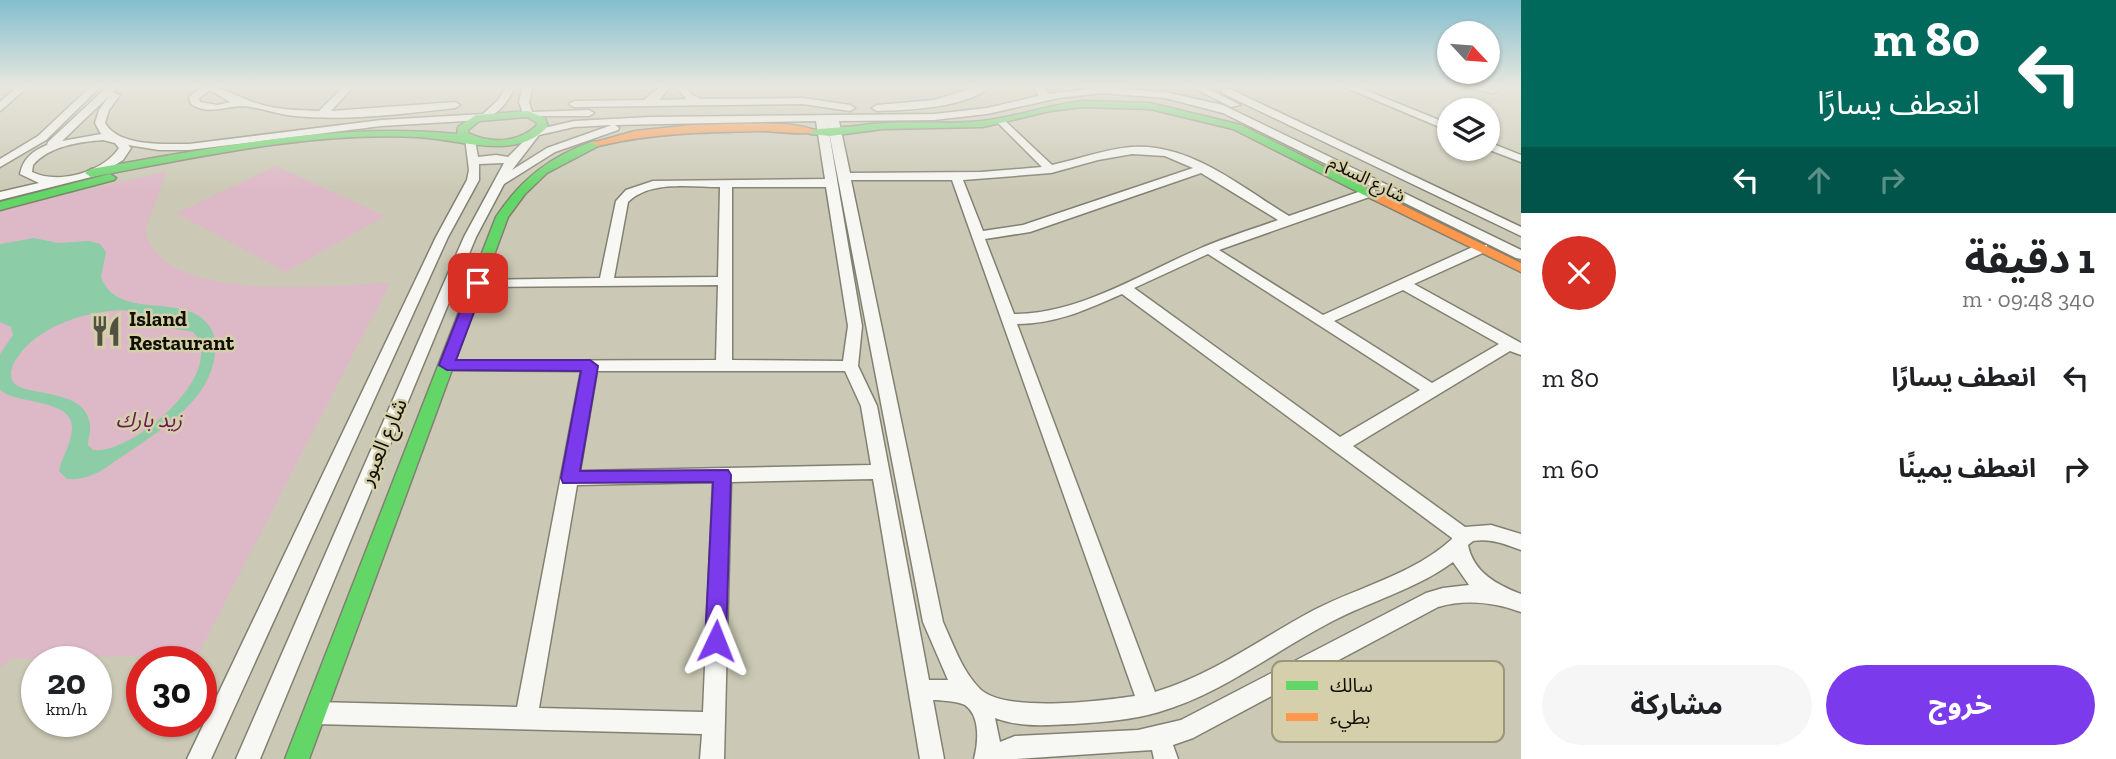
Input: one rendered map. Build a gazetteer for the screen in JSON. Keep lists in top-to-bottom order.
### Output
{
  "streets": {
    "street": ["شارع السلام", "شارع العبور"]
  },
  "parks": ["زيد بارك"],
  "places": {
    "restaurant": ["Island Restaurant"]
  },
  "legend": ["سالك", "بطيء"],
  "north": "bottom right",
  "page": {
    "turn": ["80 m", "انعطف يسارًا"],
    "heading": ["1 دقيقة", "340 m · 09:48"],
    "list": [
      {
        "name": "انعطف يسارًا",
        "value": "80 m"
      },
      {
        "name": "انعطف يمينًا",
        "value": "60 m"
      }
    ],
    "speed": "20 km/h",
    "limit": "30",
    "buttons": ["خروج", "مشاركة"]
  }
}
